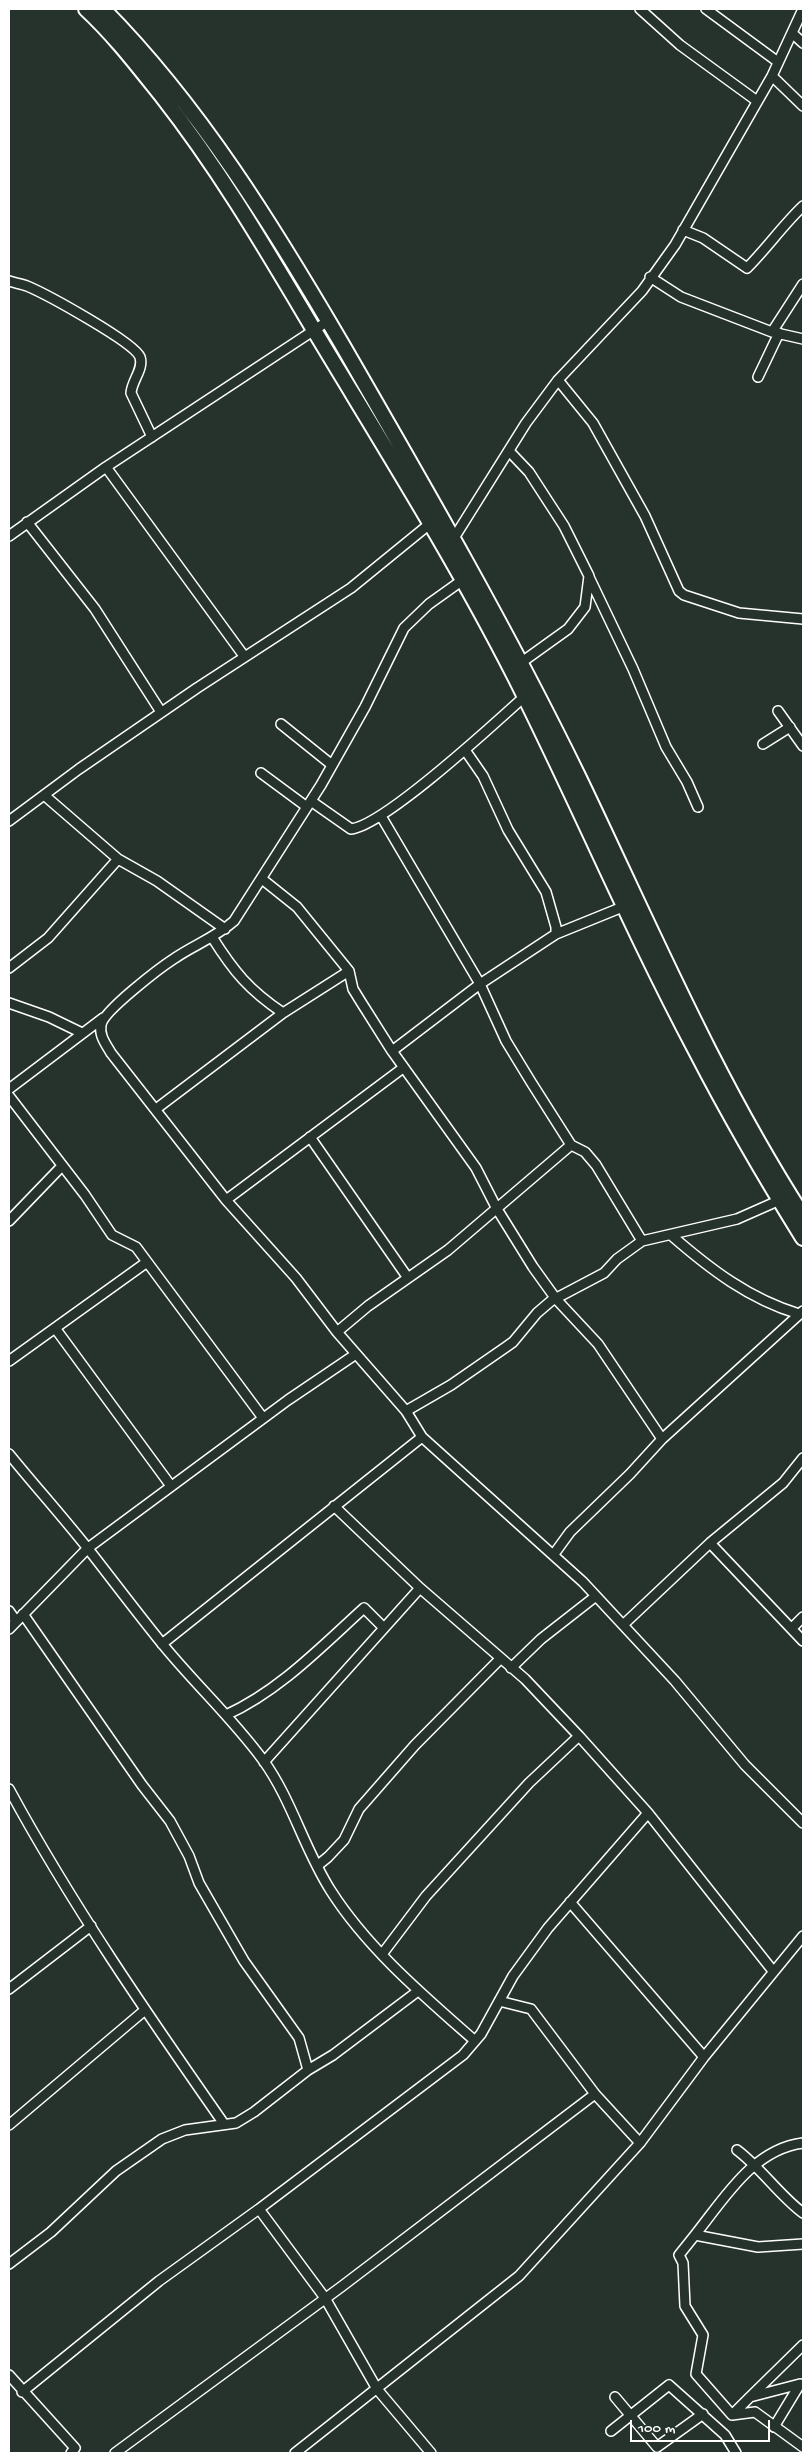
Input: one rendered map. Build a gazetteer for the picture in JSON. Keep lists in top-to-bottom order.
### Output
{
  "scale_bar": "100 m"
}
